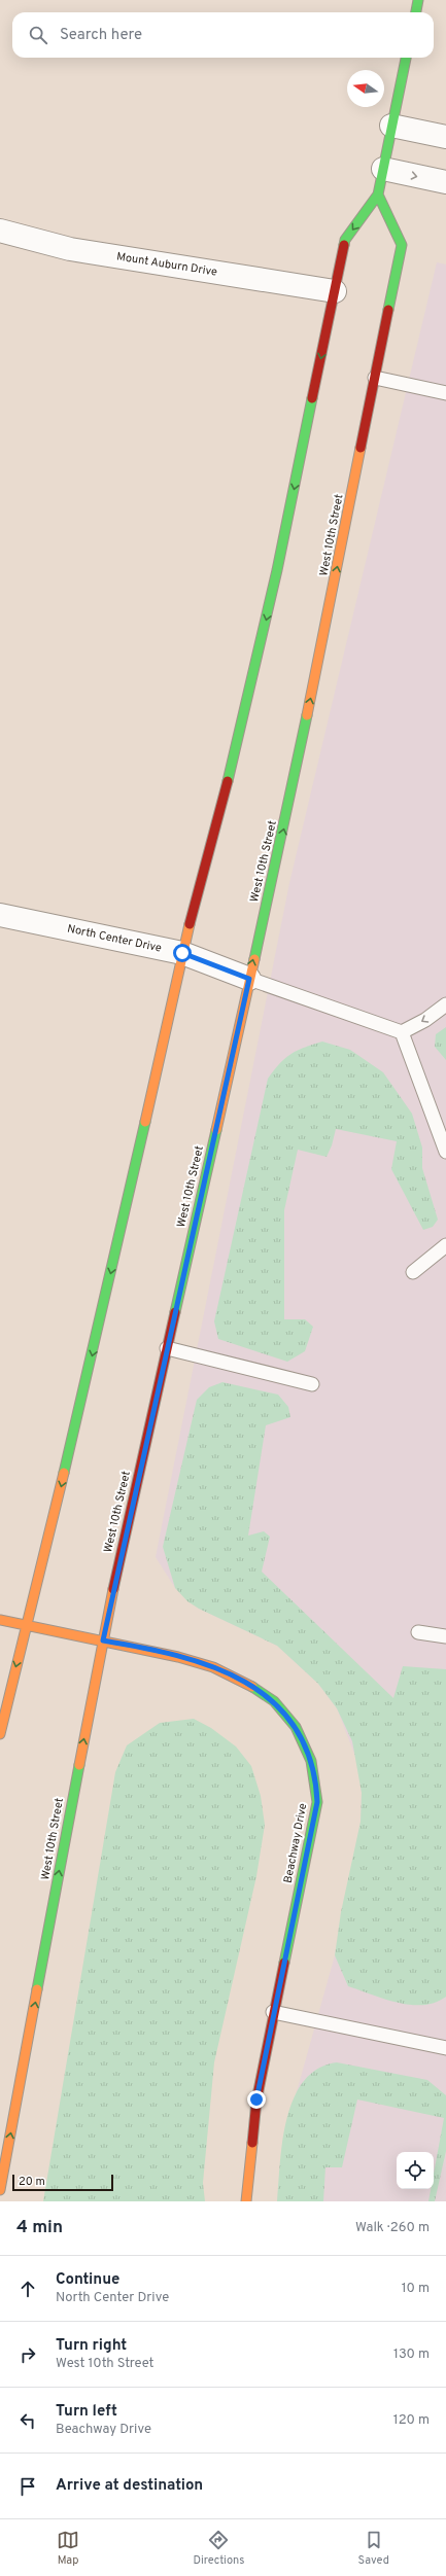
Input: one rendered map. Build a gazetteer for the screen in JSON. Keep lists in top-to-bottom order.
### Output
{
  "streets": {
    "main road": ["West 10th Street", "Beachway Drive"],
    "street": ["Mount Auburn Drive", "North Center Drive"]
  },
  "crossings": [
    ["West 10th Street", "North Center Drive"],
    ["West 10th Street", "Beachway Drive"]
  ],
  "scale_bar": "20 m",
  "north": "left",
  "page": {
    "search": "Search here",
    "scale": "20 m",
    "heading": ["4 min", "Walk · 260 m"],
    "list": [
      ["Continue", "North Center Drive", "10 m"],
      ["Turn right", "West 10th Street", "130 m"],
      ["Turn left", "Beachway Drive", "120 m"],
      "Arrive at destination"
    ],
    "nav": ["Map", "Directions", "Saved"]
  }
}
